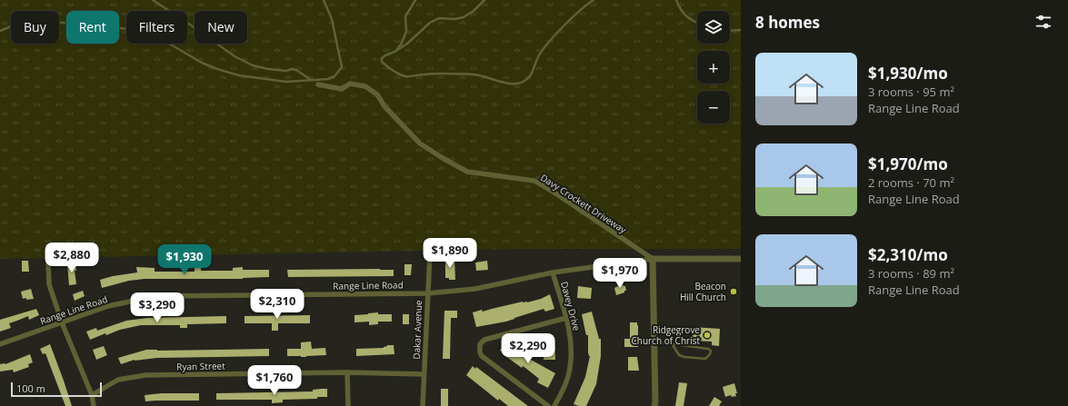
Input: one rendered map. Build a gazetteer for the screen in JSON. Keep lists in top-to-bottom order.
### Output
{
  "streets": {
    "street": [
      "Davy Crockett Driveway",
      "Range Line Road",
      "Davey Drive",
      "Dakar Avenue",
      "Ryan Street"
    ]
  },
  "crossings": [
    ["Davy Crockett Driveway", "Range Line Road"],
    ["Range Line Road", "Davey Drive"],
    ["Range Line Road", "Dakar Avenue"],
    ["Dakar Avenue", "Ryan Street"]
  ],
  "places": ["Beacon Hill Church", "Ridgegrove Church of Christ"],
  "scale_bar": "100 m",
  "page": {
    "heading": "8 homes",
    "map_buttons": ["+", "−"],
    "chip": [
      "Buy",
      "Rent",
      "Filters",
      "New"
    ],
    "list": [
      {
        "name": "$1,930/mo",
        "note": "3 rooms · 95 m² · Range Line Road"
      },
      {
        "name": "$1,970/mo",
        "note": "2 rooms · 70 m² · Range Line Road"
      },
      {
        "name": "$2,310/mo",
        "note": "3 rooms · 89 m² · Range Line Road"
      }
    ],
    "price": [
      "$1,890",
      "$2,880",
      "$1,930",
      "$1,970",
      "$2,310",
      "$3,290",
      "$2,290",
      "$1,760"
    ],
    "scale": "100 m"
  }
}
